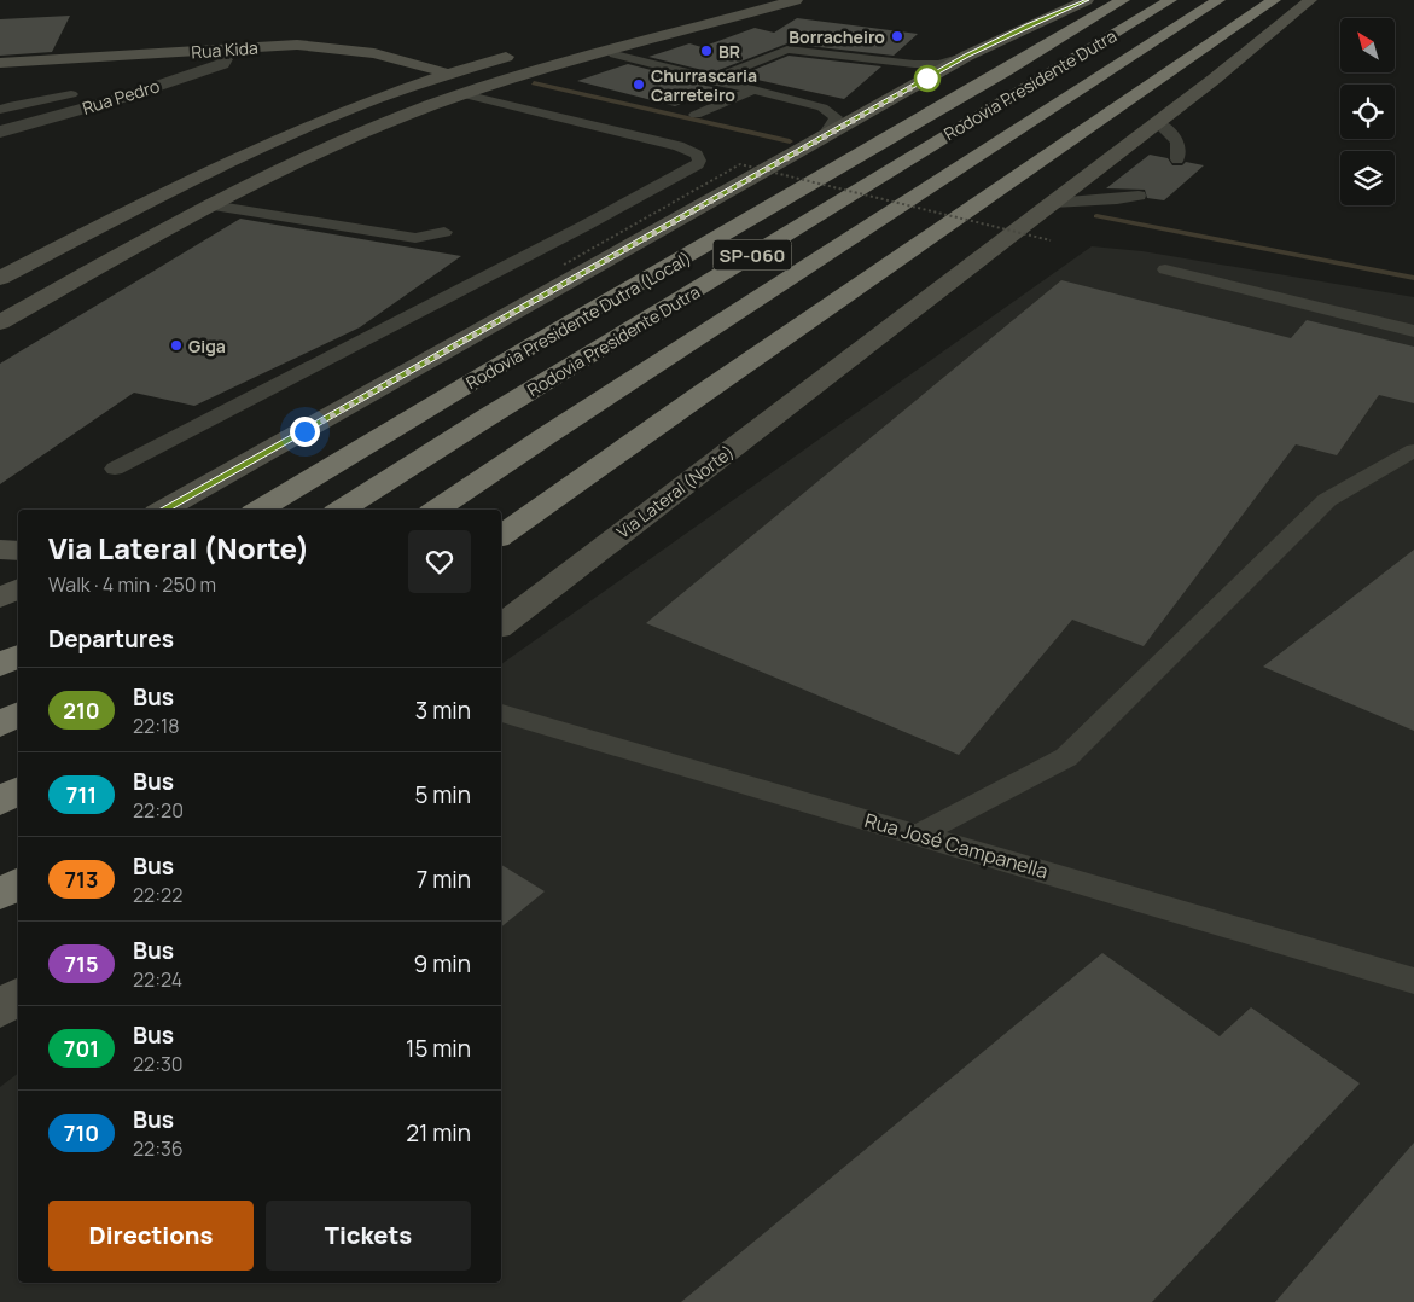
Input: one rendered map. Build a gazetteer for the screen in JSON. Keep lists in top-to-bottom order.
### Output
{
  "streets": {
    "highway": ["Rodovia Presidente Dutra", "SP-060", "Rodovia Presidente Dutra (Local)"],
    "main road": ["Rua Kida", "Via Lateral (Norte)"],
    "street": ["Rua Pedro"],
    "lane": ["Rua José Campanella"]
  },
  "crossings": [
    ["Rua Kida", "Rua Pedro"]
  ],
  "places": [
    "Borracheiro",
    "BR",
    "Churrascaria Carreteiro",
    "Giga"
  ],
  "lines": ["bus line 210"],
  "north": "top left",
  "page": {
    "heading": [
      ["Via Lateral (Norte)", "Walk · 4 min · 250 m"],
      "Departures"
    ],
    "list": [
      {
        "mark": "210",
        "name": "Bus",
        "note": "22:18",
        "value": "3 min"
      },
      {
        "mark": "711",
        "name": "Bus",
        "note": "22:20",
        "value": "5 min"
      },
      {
        "mark": "713",
        "name": "Bus",
        "note": "22:22",
        "value": "7 min"
      },
      {
        "mark": "715",
        "name": "Bus",
        "note": "22:24",
        "value": "9 min"
      },
      {
        "mark": "701",
        "name": "Bus",
        "note": "22:30",
        "value": "15 min"
      },
      {
        "mark": "710",
        "name": "Bus",
        "note": "22:36",
        "value": "21 min"
      }
    ],
    "buttons": ["Directions", "Tickets"]
  }
}
